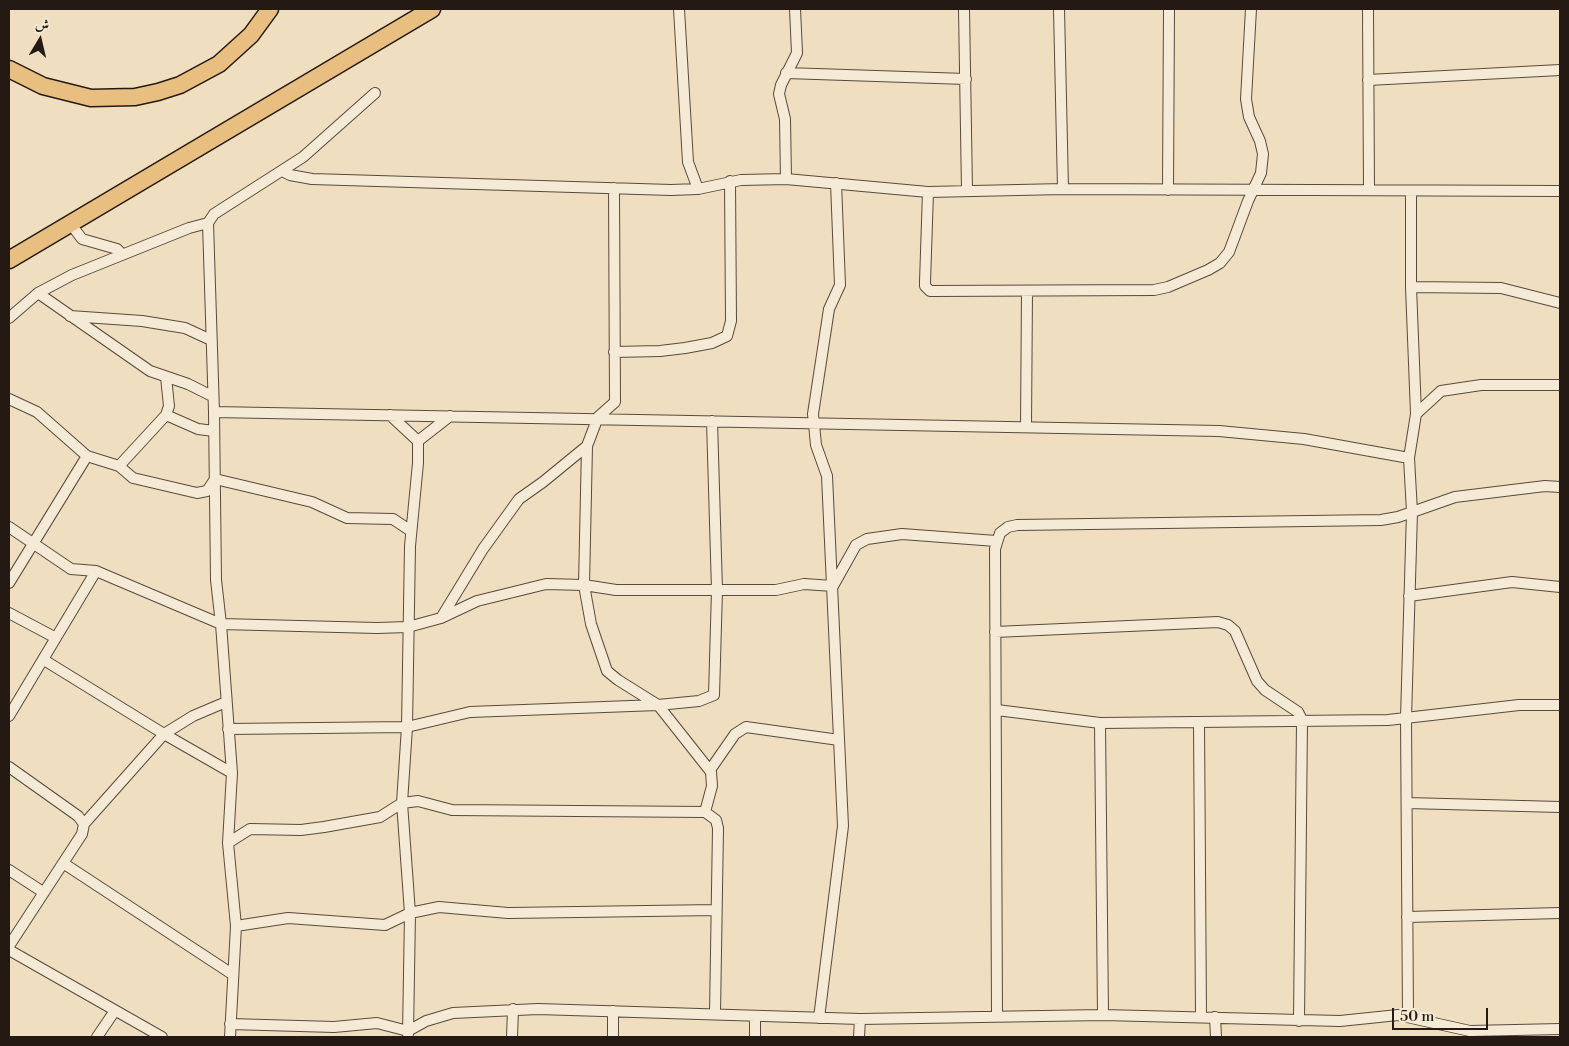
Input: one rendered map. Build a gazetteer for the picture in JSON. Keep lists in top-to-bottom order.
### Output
{
  "scale_bar": "50 m",
  "north": "top"
}
